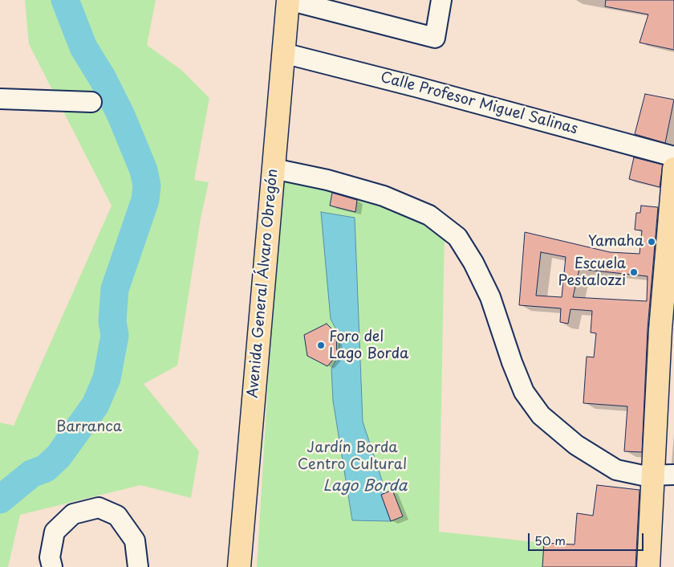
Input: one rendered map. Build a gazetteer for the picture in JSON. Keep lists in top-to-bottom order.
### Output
{
  "streets": {
    "main road": ["Avenida General Álvaro Obregón"],
    "street": ["Calle Profesor Miguel Salinas"]
  },
  "crossings": [
    ["Calle Profesor Miguel Salinas", "Avenida General Álvaro Obregón"]
  ],
  "water": ["Lago Borda"],
  "parks": ["Barranca", "Jardín Borda Centro Cultural"],
  "places": ["Yamaha", "Escuela Pestalozzi", "Foro del Lago Borda"],
  "scale_bar": "50 m"
}
